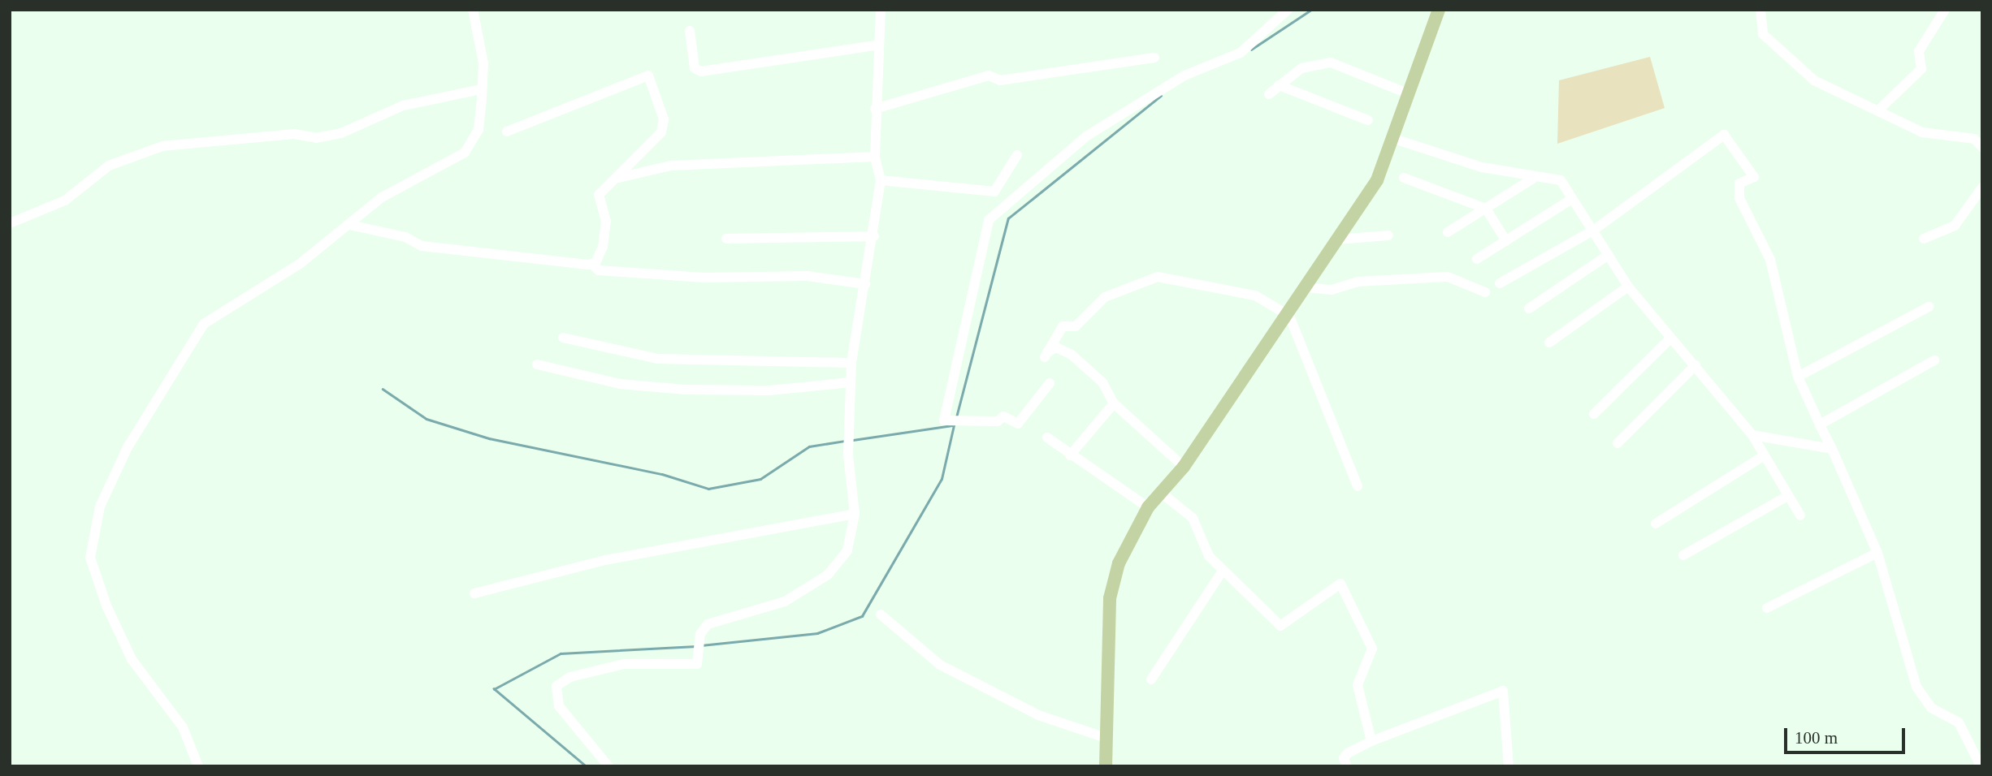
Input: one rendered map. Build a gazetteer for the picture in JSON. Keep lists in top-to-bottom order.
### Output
{
  "scale_bar": "100 m"
}
